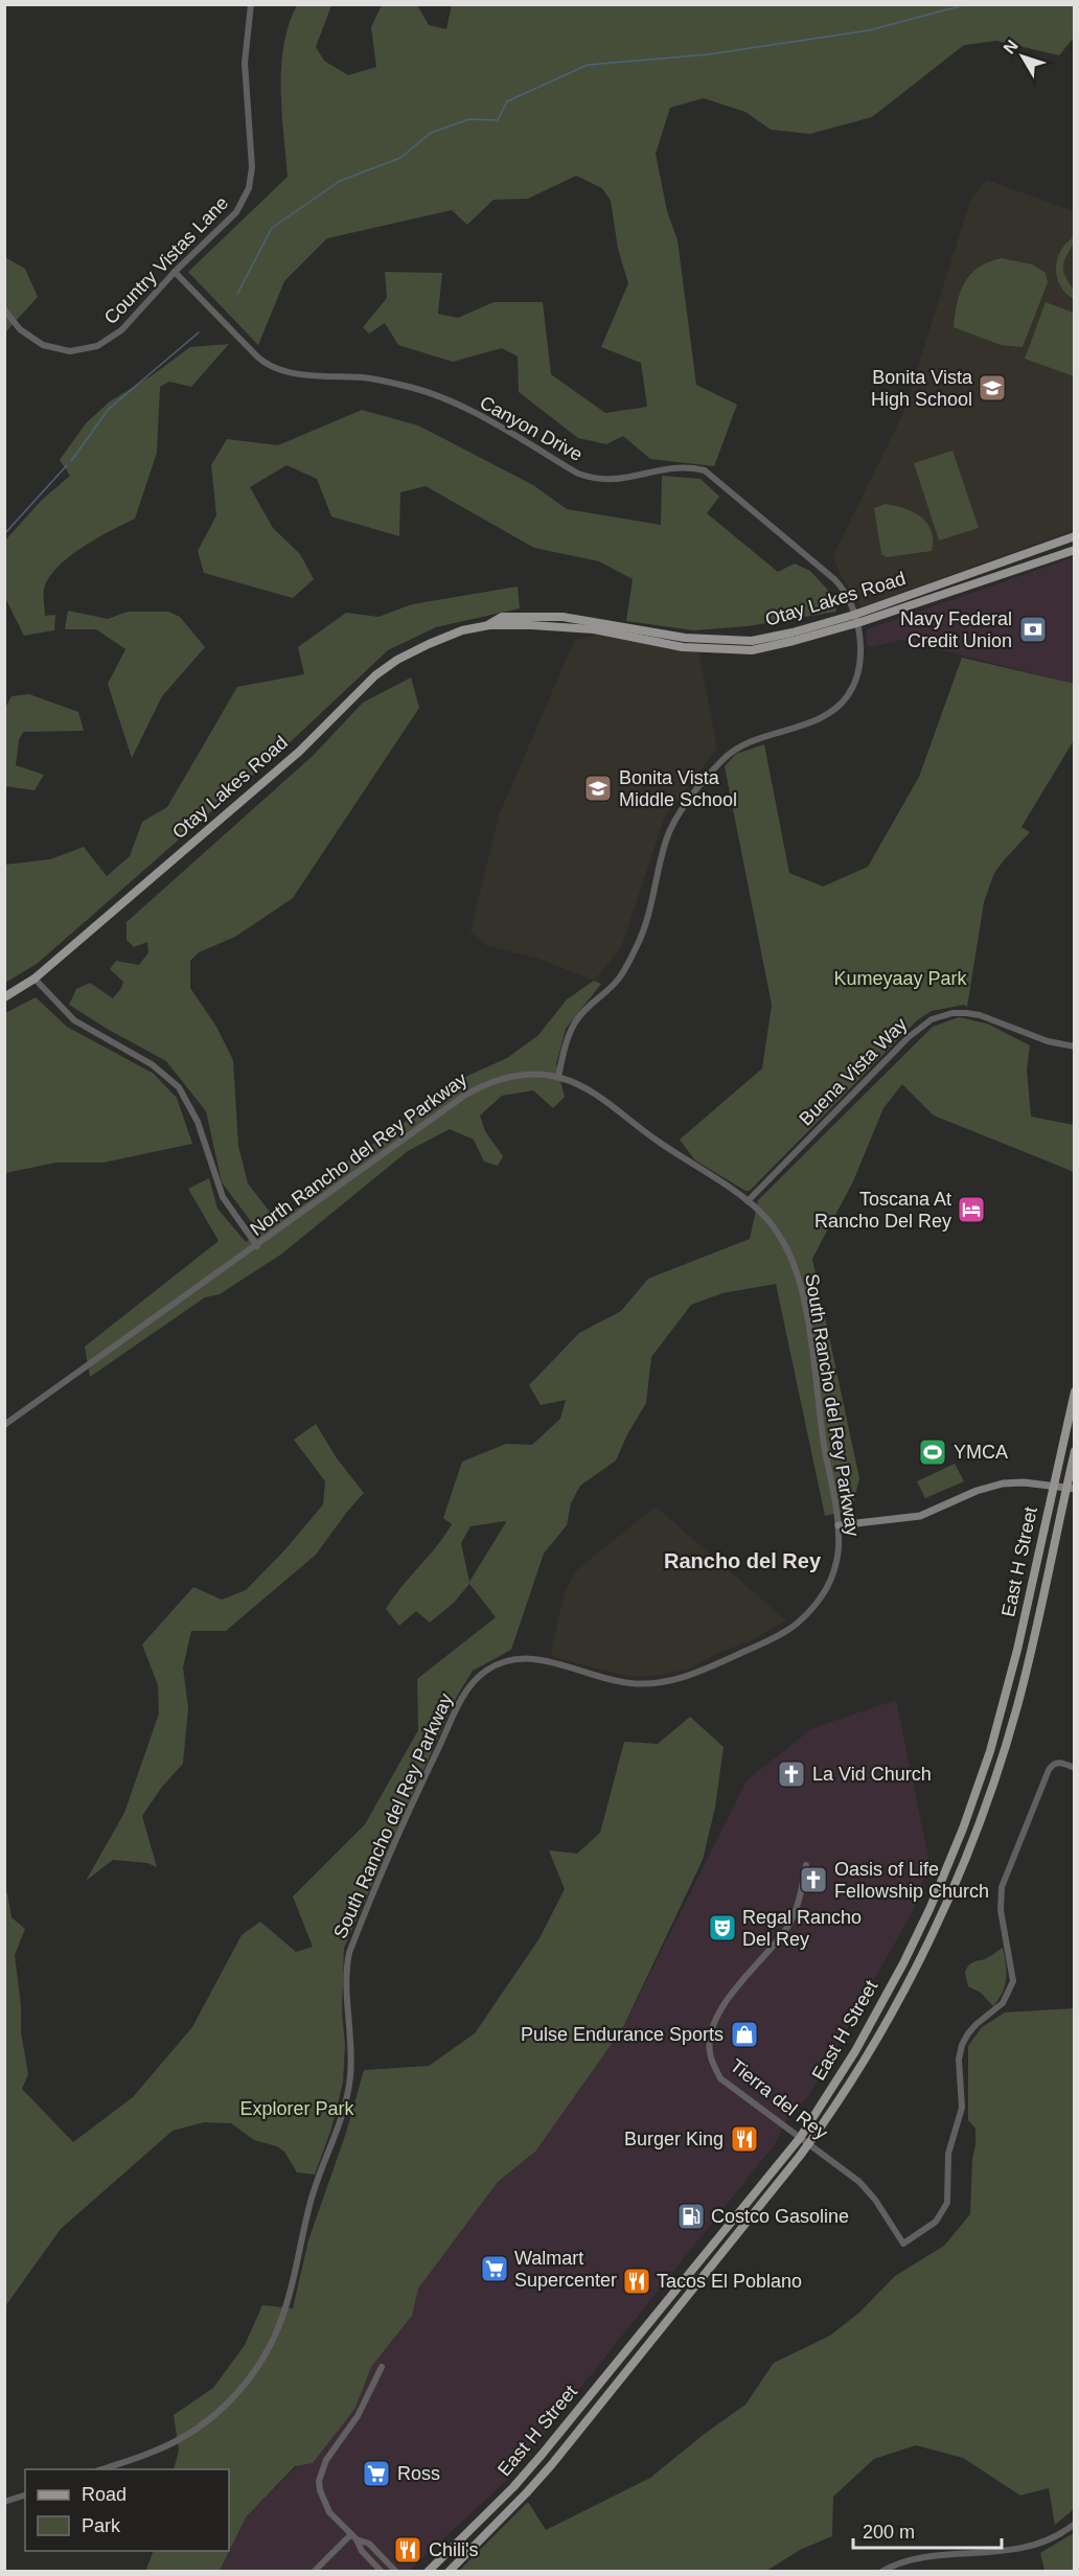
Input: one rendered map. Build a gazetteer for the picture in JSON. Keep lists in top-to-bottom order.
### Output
{
  "streets": {
    "main road": ["Otay Lakes Road", "East H Street"],
    "street": [
      "Country Vistas Lane",
      "Canyon Drive",
      "Buena Vista Way",
      "North Rancho del Rey Parkway",
      "South Rancho del Rey Parkway",
      "Tierra del Rey"
    ]
  },
  "crossings": [
    ["Country Vistas Lane", "Canyon Drive"],
    ["Canyon Drive", "Otay Lakes Road"],
    ["Buena Vista Way", "North Rancho del Rey Parkway"],
    ["Buena Vista Way", "South Rancho del Rey Parkway"],
    ["North Rancho del Rey Parkway", "South Rancho del Rey Parkway"],
    ["East H Street", "Tierra del Rey"]
  ],
  "districts": ["Rancho del Rey"],
  "parks": ["Kumeyaay Park", "Explorer Park"],
  "places": {
    "school or university": ["Bonita Vista High School", "Bonita Vista Middle School"],
    "bank": ["Navy Federal Credit Union"],
    "hotel": ["Toscana At Rancho Del Rey"],
    "sports": ["YMCA"],
    "church": ["La Vid Church", "Oasis of Life Fellowship Church"],
    "theatre": ["Regal Rancho Del Rey"],
    "shop": ["Pulse Endurance Sports"],
    "restaurant": ["Burger King", "Tacos El Poblano", "Chili's"],
    "fuel station": ["Costco Gasoline"],
    "supermarket": ["Walmart Supercenter", "Ross"]
  },
  "legend": ["Road", "Park"],
  "scale_bar": "200 m",
  "north": "top left"
}
